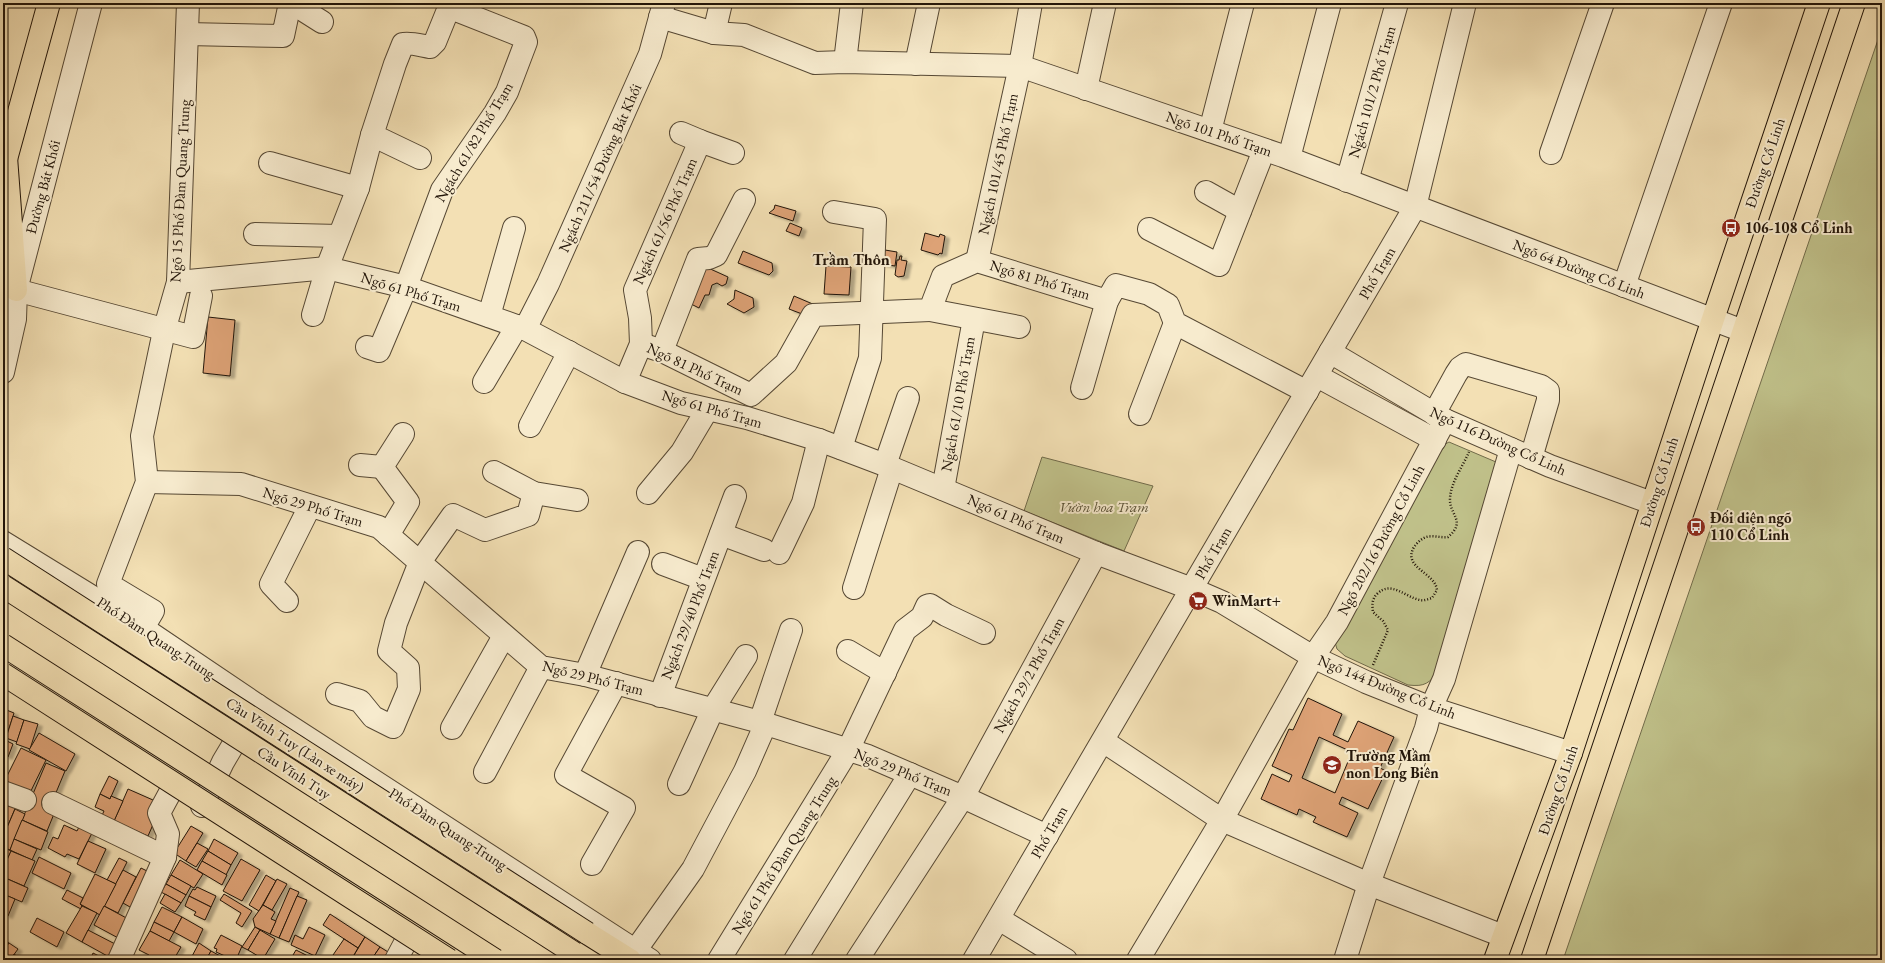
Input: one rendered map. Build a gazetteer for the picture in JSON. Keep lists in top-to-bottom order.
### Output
{
  "streets": {
    "main road": ["Đường Cổ Linh", "Cầu Vĩnh Tuy (Làn xe máy)", "Cầu Vĩnh Tuy"],
    "street": [
      "Ngách 101/2 Phố Trạm",
      "Ngõ 101 Phố Trạm",
      "Ngách 61/82 Phố Trạm",
      "Ngách 101/45 Phố Trạm",
      "Ngách 211/54 Đường Bát Khối",
      "Đường Bát Khối",
      "Ngõ 15 Phố Đàm Quang Trung",
      "Ngách 61/56 Phố Trạm",
      "Ngõ 64 Đường Cổ Linh",
      "Phố Trạm",
      "Ngõ 81 Phố Trạm",
      "Ngõ 61 Phố Trạm",
      "Ngách 61/10 Phố Trạm",
      "Ngõ 116 Đường Cổ Linh",
      "Ngõ 29 Phố Trạm",
      "Ngõ 202/16 Đường Cổ Linh",
      "Ngách 29/40 Phố Trạm",
      "Phố Đàm Quang Trung",
      "Ngách 29/2 Phố Trạm",
      "Ngõ 144 Đường Cổ Linh",
      "Ngõ 61 Phố Đàm Quang Trung"
    ]
  },
  "crossings": [
    ["Ngách 101/2 Phố Trạm", "Ngõ 101 Phố Trạm"],
    ["Ngõ 101 Phố Trạm", "Ngách 101/45 Phố Trạm"],
    ["Ngõ 101 Phố Trạm", "Ngách 211/54 Đường Bát Khối"],
    ["Ngõ 101 Phố Trạm", "Ngõ 64 Đường Cổ Linh"],
    ["Ngõ 101 Phố Trạm", "Phố Trạm"],
    ["Ngách 61/82 Phố Trạm", "Ngõ 61 Phố Trạm"],
    ["Đường Cổ Linh", "Ngõ 64 Đường Cổ Linh"],
    ["Đường Cổ Linh", "Ngõ 116 Đường Cổ Linh"],
    ["Đường Cổ Linh", "Ngõ 144 Đường Cổ Linh"],
    ["Ngách 101/45 Phố Trạm", "Ngõ 81 Phố Trạm"],
    ["Ngách 211/54 Đường Bát Khối", "Ngõ 61 Phố Trạm"],
    ["Ngõ 15 Phố Đàm Quang Trung", "Ngõ 61 Phố Trạm"],
    ["Ngõ 15 Phố Đàm Quang Trung", "Ngõ 29 Phố Trạm"],
    ["Ngõ 15 Phố Đàm Quang Trung", "Phố Đàm Quang Trung"],
    ["Ngách 61/56 Phố Trạm", "Ngõ 81 Phố Trạm"],
    ["Ngách 61/56 Phố Trạm", "Ngõ 61 Phố Trạm"],
    ["Ngõ 64 Đường Cổ Linh", "Phố Trạm"],
    ["Phố Trạm", "Ngõ 61 Phố Trạm"],
    ["Phố Trạm", "Ngõ 116 Đường Cổ Linh"],
    ["Phố Trạm", "Ngõ 29 Phố Trạm"],
    ["Phố Trạm", "Ngõ 144 Đường Cổ Linh"],
    ["Ngõ 81 Phố Trạm", "Ngách 61/10 Phố Trạm"],
    ["Ngõ 61 Phố Trạm", "Ngách 61/10 Phố Trạm"],
    ["Ngõ 61 Phố Trạm", "Ngách 29/2 Phố Trạm"],
    ["Ngõ 61 Phố Trạm", "Ngõ 144 Đường Cổ Linh"],
    ["Ngõ 116 Đường Cổ Linh", "Ngõ 202/16 Đường Cổ Linh"],
    ["Ngõ 29 Phố Trạm", "Ngách 29/40 Phố Trạm"],
    ["Ngõ 29 Phố Trạm", "Ngách 29/2 Phố Trạm"],
    ["Ngõ 29 Phố Trạm", "Ngõ 61 Phố Đàm Quang Trung"],
    ["Ngõ 202/16 Đường Cổ Linh", "Ngõ 144 Đường Cổ Linh"],
    ["Phố Đàm Quang Trung", "Cầu Vĩnh Tuy (Làn xe máy)"]
  ],
  "districts": ["Trầm Thôn"],
  "parks": ["Vườn hoa Trạm"],
  "places": {
    "bus stop": ["106-108 Cổ Linh", "Đối diện ngõ 110 Cổ Linh"],
    "supermarket": ["WinMart+"],
    "school or university": ["Trường Mầm non Long Biên"]
  }
}
